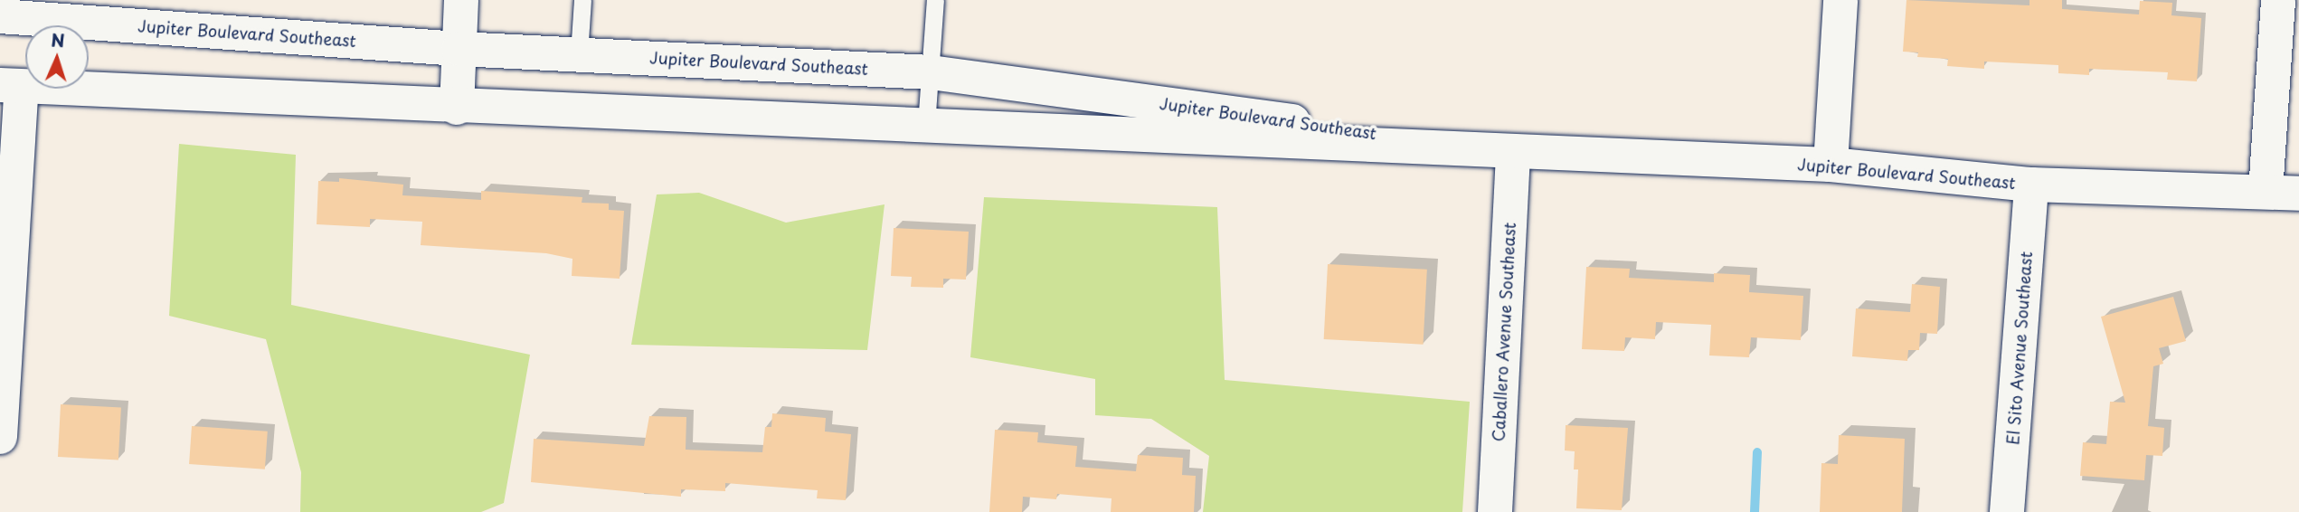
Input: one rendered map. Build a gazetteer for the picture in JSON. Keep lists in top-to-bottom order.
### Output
{
  "streets": {
    "street": ["Jupiter Boulevard Southeast", "Caballero Avenue Southeast", "El Sito Avenue Southeast"]
  },
  "crossings": [
    ["Jupiter Boulevard Southeast", "Caballero Avenue Southeast"],
    ["Jupiter Boulevard Southeast", "El Sito Avenue Southeast"]
  ],
  "north": "top"
}
